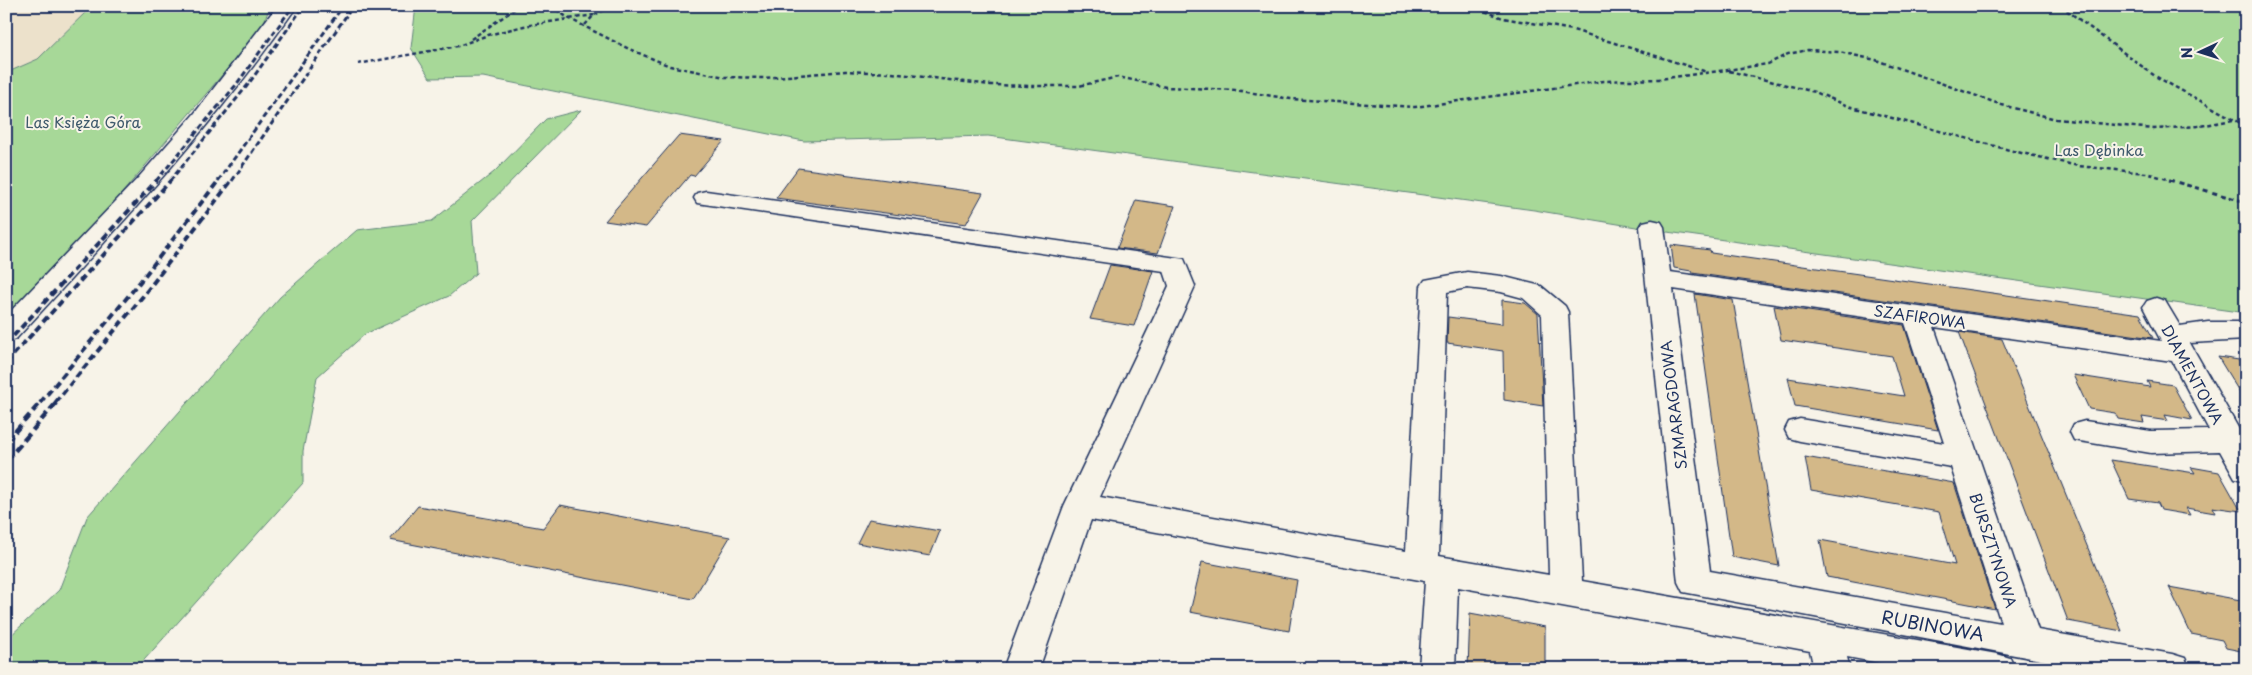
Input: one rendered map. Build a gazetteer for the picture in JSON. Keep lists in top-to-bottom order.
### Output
{
  "streets": {
    "street": [
      "SZAFIROWA",
      "DIAMENTOWA",
      "SZMARAGDOWA",
      "BURSZTYNOWA",
      "RUBINOWA"
    ]
  },
  "crossings": [
    ["SZAFIROWA", "DIAMENTOWA"],
    ["SZAFIROWA", "SZMARAGDOWA"],
    ["SZAFIROWA", "BURSZTYNOWA"],
    ["SZMARAGDOWA", "RUBINOWA"],
    ["BURSZTYNOWA", "RUBINOWA"]
  ],
  "parks": ["Las Księża Góra", "Las Dębinka"],
  "north": "left"
}
